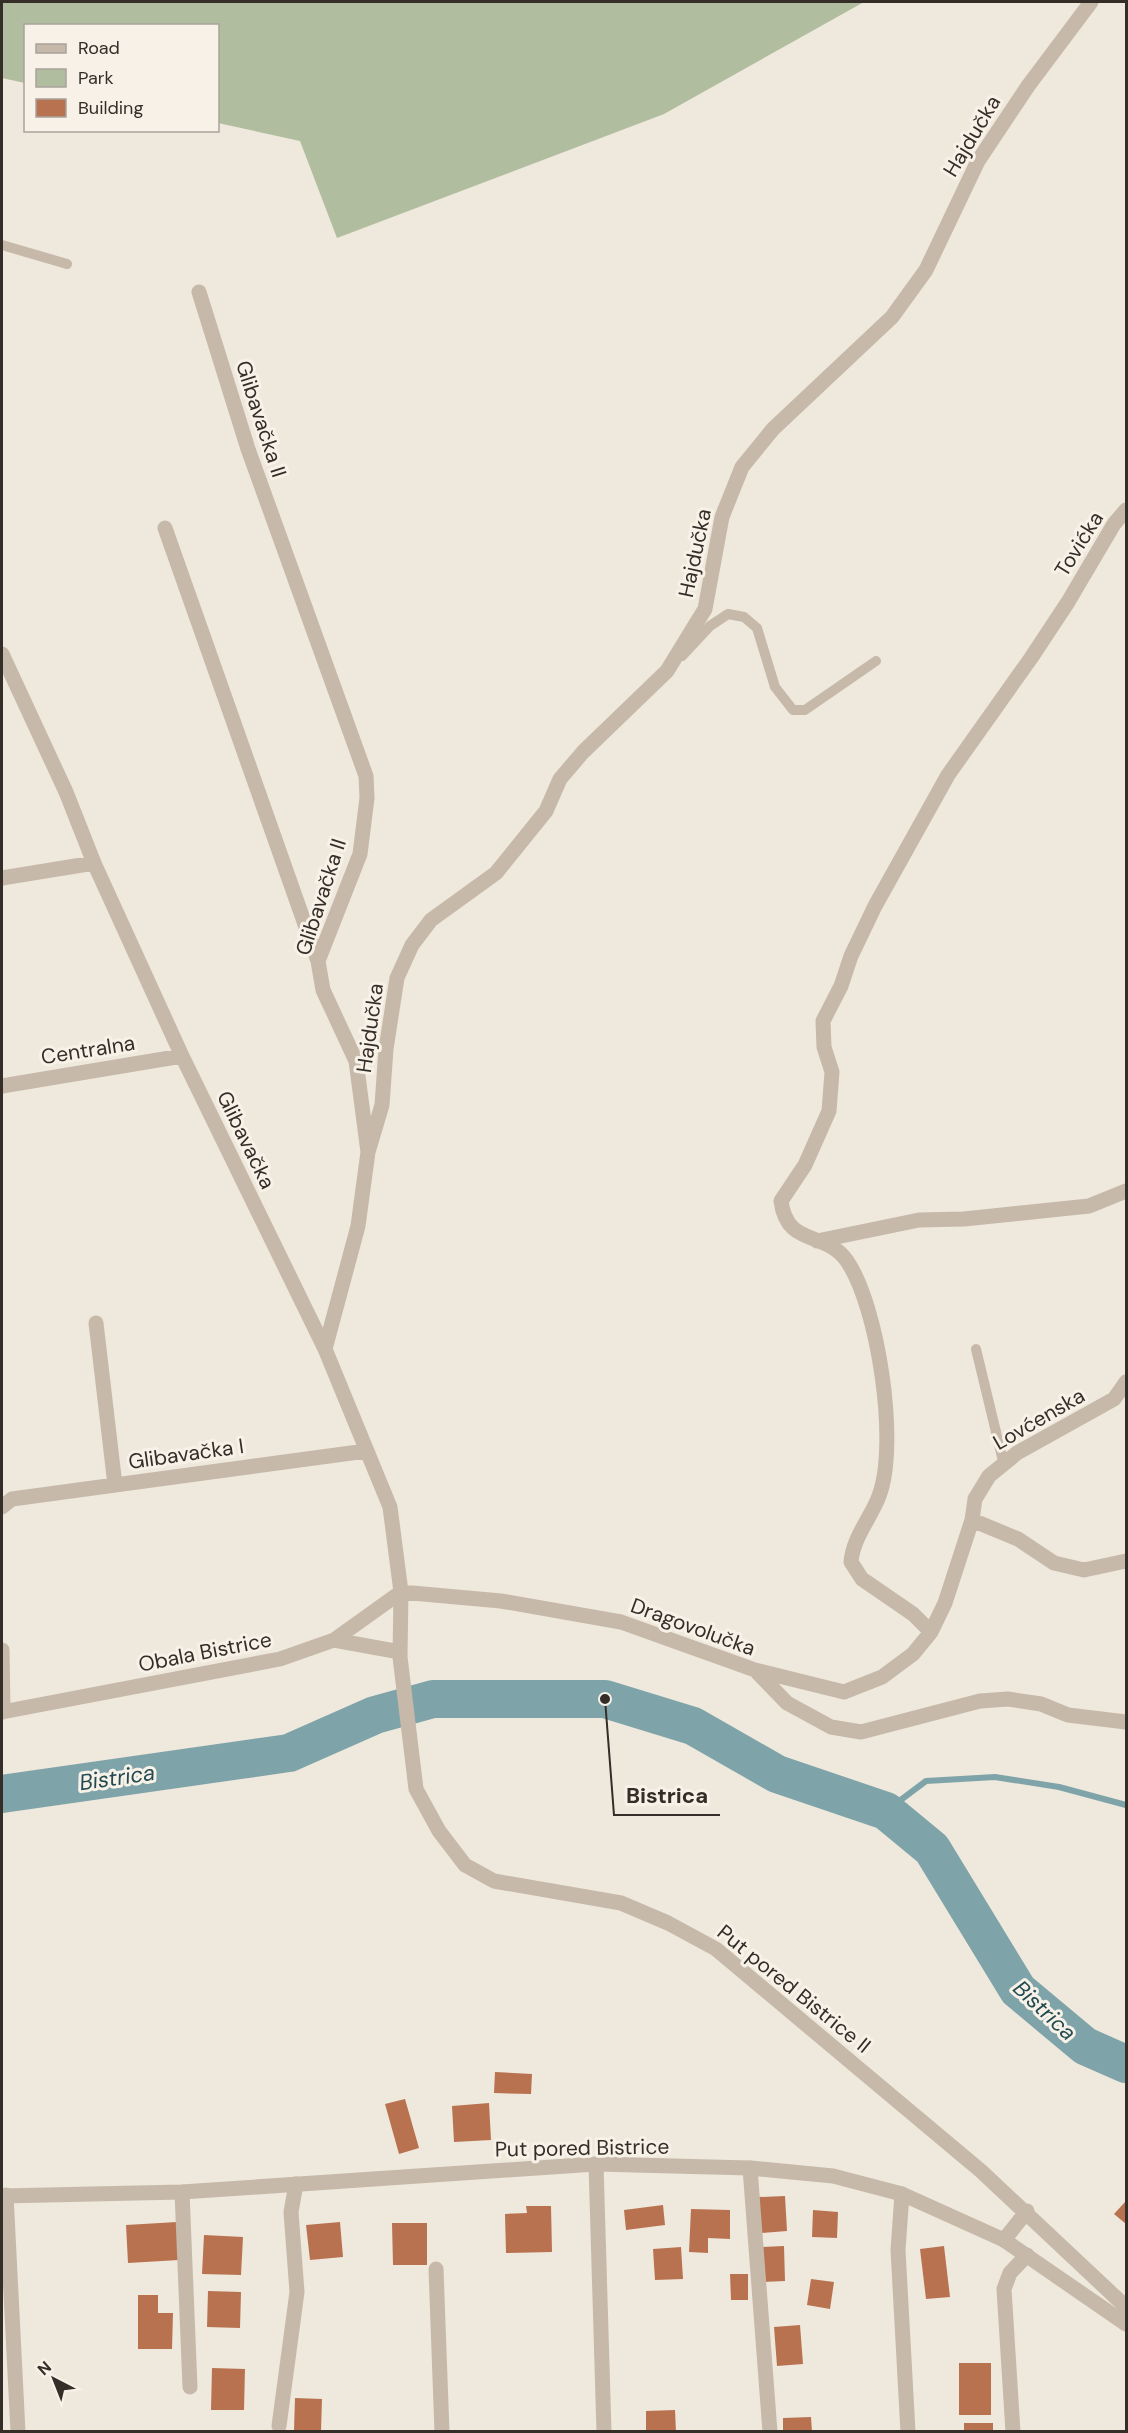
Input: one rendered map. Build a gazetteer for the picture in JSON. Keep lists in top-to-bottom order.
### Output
{
  "streets": {
    "street": [
      "Hajdučka",
      "Glibavačka II",
      "Tovićka",
      "Centralna",
      "Glibavačka",
      "Lovćenska",
      "Glibavačka I",
      "Dragovolučka",
      "Obala Bistrice",
      "Put pored Bistrice II",
      "Put pored Bistrice"
    ]
  },
  "crossings": [
    ["Hajdučka", "Glibavačka II"],
    ["Glibavačka II", "Glibavačka"],
    ["Tovićka", "Lovćenska"],
    ["Centralna", "Glibavačka"],
    ["Glibavačka", "Glibavačka I"],
    ["Glibavačka", "Dragovolučka"],
    ["Glibavačka", "Obala Bistrice"],
    ["Glibavačka", "Put pored Bistrice II"],
    ["Lovćenska", "Dragovolučka"],
    ["Dragovolučka", "Obala Bistrice"]
  ],
  "water": ["Bistrica"],
  "places": ["Bistrica"],
  "legend": ["Road", "Park", "Building"],
  "north": "top left"
}
